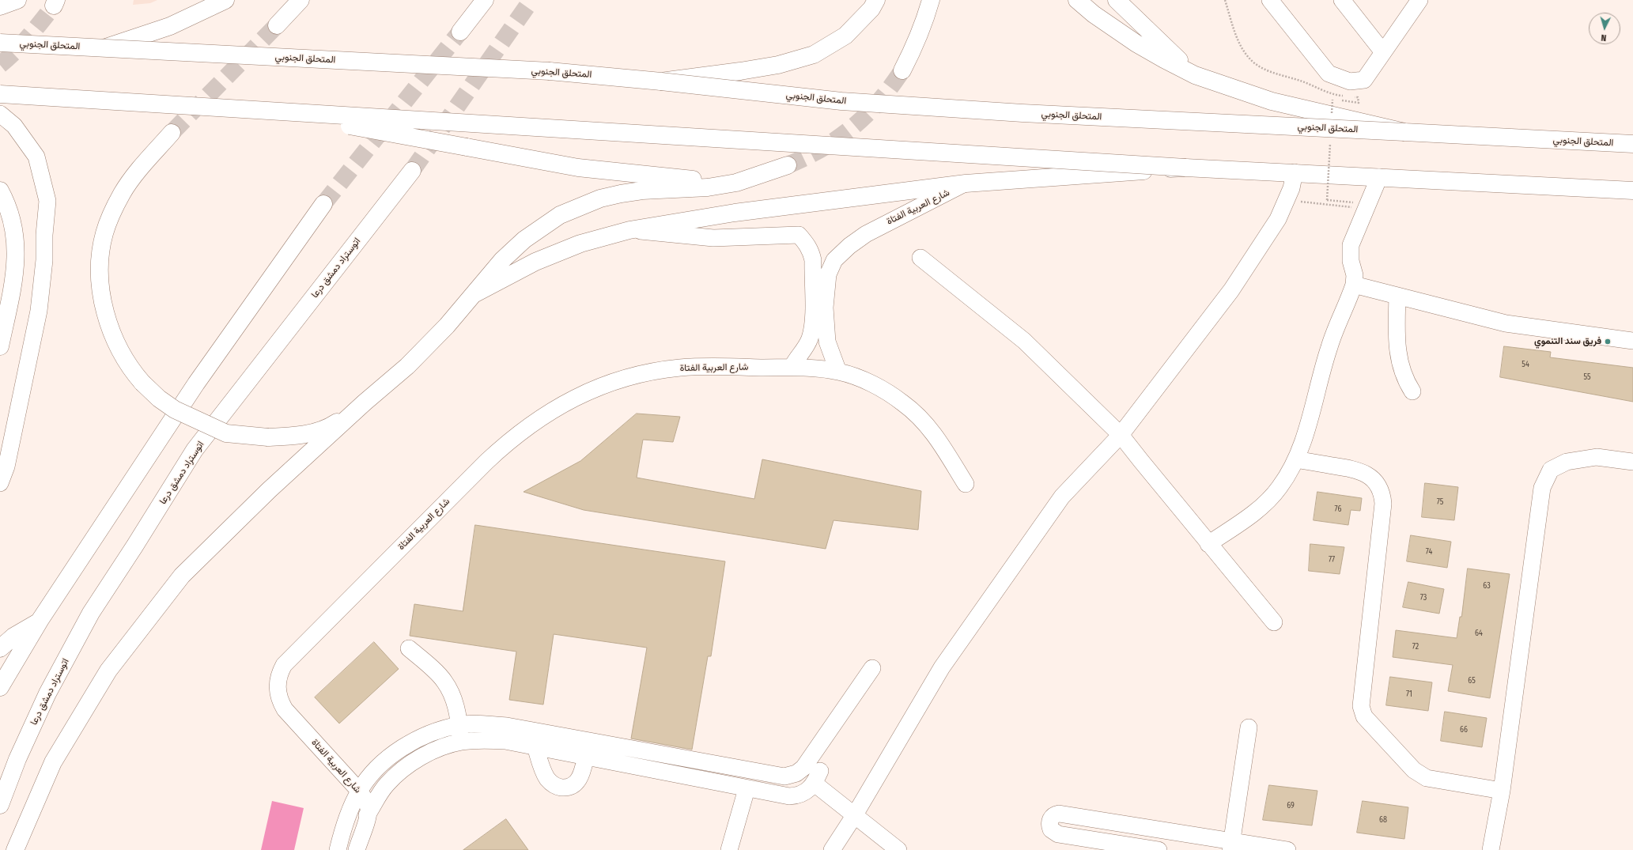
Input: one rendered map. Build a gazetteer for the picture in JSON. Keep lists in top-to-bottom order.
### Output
{
  "streets": {
    "main road": ["المتحلق الجنوبي", "اتوستراد دمشق درعا"],
    "street": ["شارع العربية الفتاة"]
  },
  "places": ["فريق سند التنموي"],
  "house_numbers": [
    "54",
    "55",
    "75",
    "76",
    "74",
    "77",
    "63",
    "73",
    "64",
    "72",
    "65",
    "71",
    "66",
    "69",
    "68"
  ],
  "north": "bottom"
}
